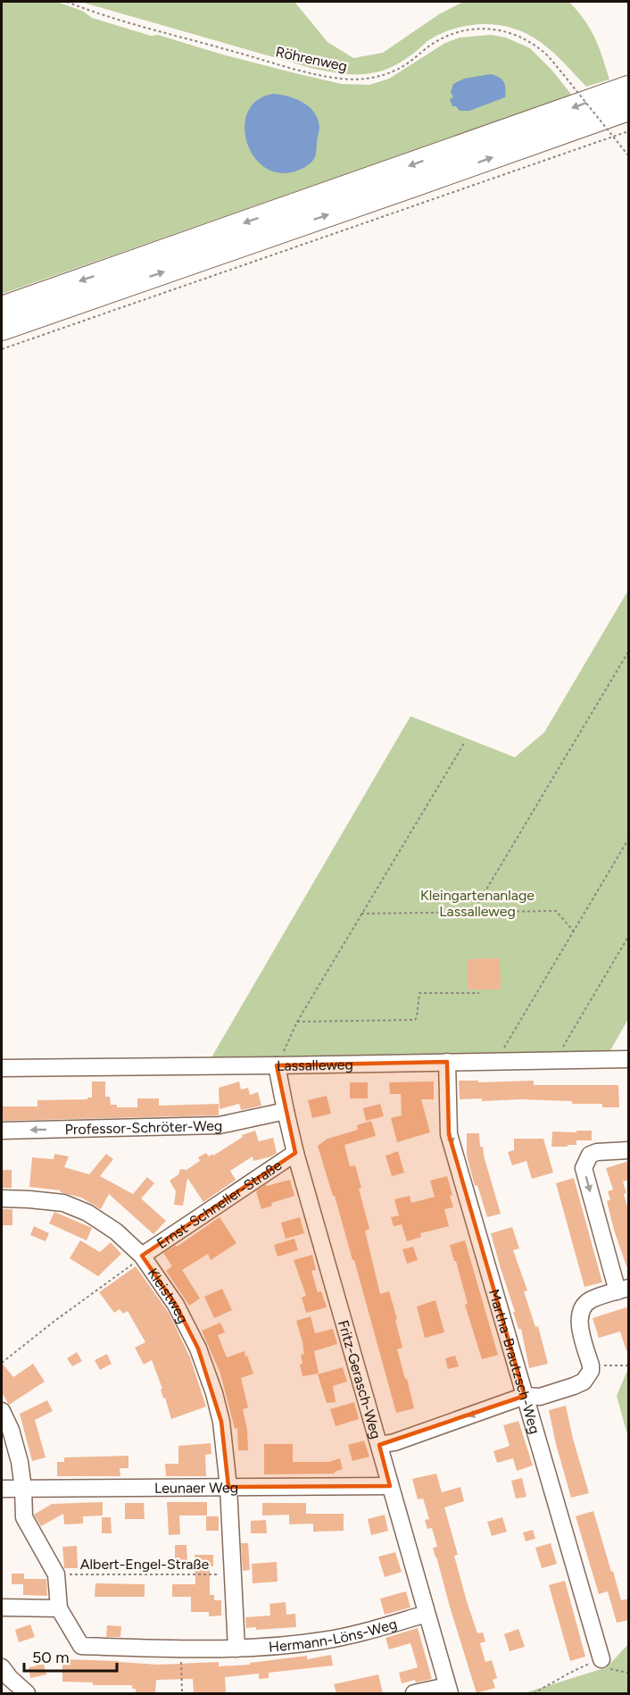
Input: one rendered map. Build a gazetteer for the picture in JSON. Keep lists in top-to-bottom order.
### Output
{
  "streets": {
    "street": [
      "Lassalleweg",
      "Professor-Schröter-Weg",
      "Ernst-Schneller-Straße",
      "Kleistweg",
      "Martha-Brautzsch-Weg",
      "Fritz-Gerasch-Weg",
      "Leunaer Weg",
      "Hermann-Löns-Weg"
    ],
    "path": ["Röhrenweg", "Albert-Engel-Straße"]
  },
  "crossings": [
    ["Lassalleweg", "Martha-Brautzsch-Weg"],
    ["Lassalleweg", "Fritz-Gerasch-Weg"],
    ["Professor-Schröter-Weg", "Fritz-Gerasch-Weg"],
    ["Ernst-Schneller-Straße", "Kleistweg"],
    ["Ernst-Schneller-Straße", "Fritz-Gerasch-Weg"],
    ["Kleistweg", "Leunaer Weg"],
    ["Fritz-Gerasch-Weg", "Leunaer Weg"],
    ["Fritz-Gerasch-Weg", "Hermann-Löns-Weg"],
    ["Leunaer Weg", "Hermann-Löns-Weg"],
    ["Albert-Engel-Straße", "Hermann-Löns-Weg"]
  ],
  "one_way": ["Professor-Schröter-Weg", "Martha-Brautzsch-Weg"],
  "parks": ["Kleingartenanlage Lassalleweg"],
  "scale_bar": "50 m"
}
